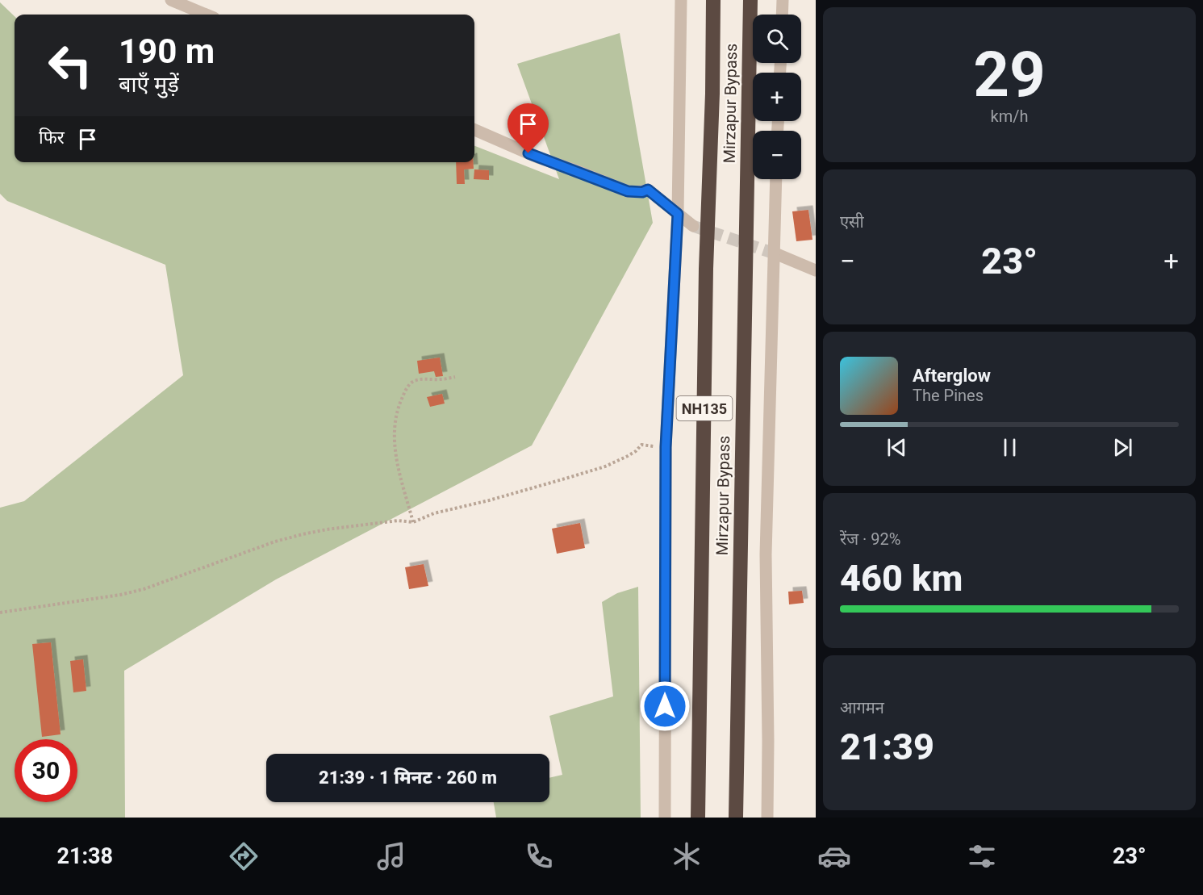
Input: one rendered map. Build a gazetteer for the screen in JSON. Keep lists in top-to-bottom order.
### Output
{
  "streets": {
    "highway": ["Mirzapur Bypass", "NH135"]
  },
  "page": {
    "tile": [
      ["29", "km/h"],
      "एसी",
      ["रेंज · 92%", "460 km"],
      ["आगमन", "21:39"]
    ],
    "map_buttons": ["+", "−"],
    "turn": ["190 m", "बाएँ मुड़ें"],
    "then": "फिर",
    "heat": ["−", "23°", "+"],
    "song": ["Afterglow", "The Pines"],
    "limit": "30",
    "trip": "21:39 · 1 मिनट · 260 m",
    "tabs": ["21:38", "23°"]
  }
}
